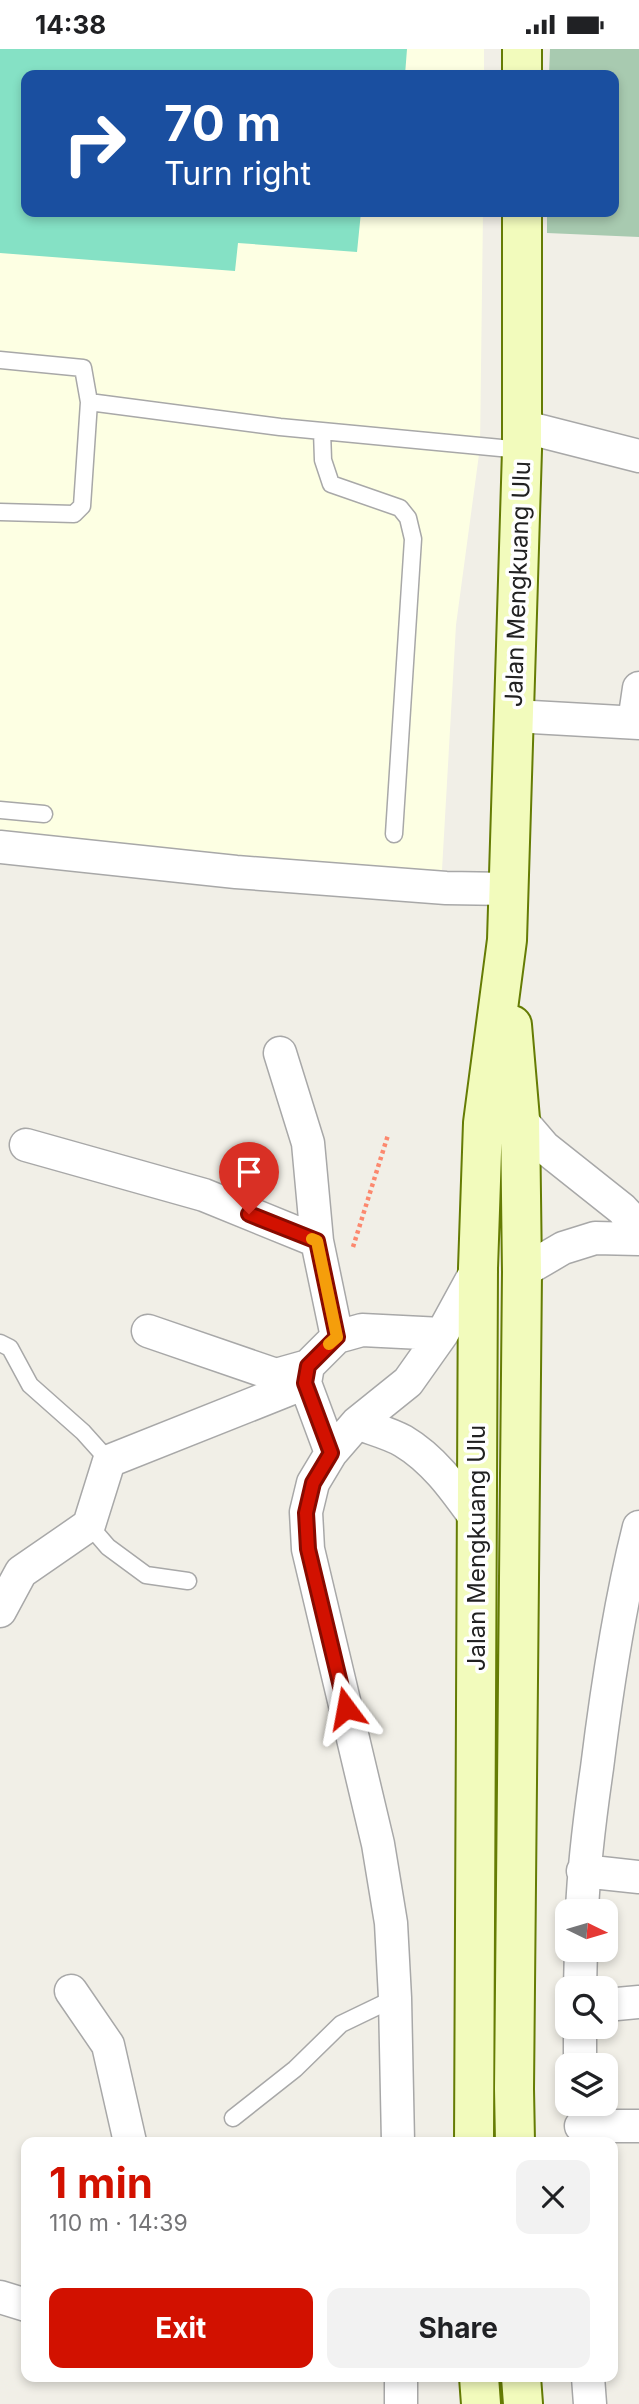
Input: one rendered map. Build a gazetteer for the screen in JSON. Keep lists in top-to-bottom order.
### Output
{
  "streets": {
    "main road": ["Jalan Mengkuang Ulu"]
  },
  "north": "right",
  "page": {
    "status": "14:38",
    "turn": ["70 m", "Turn right"],
    "heading": ["1 min", "110 m · 14:39"],
    "buttons": ["Exit", "Share"]
  }
}
